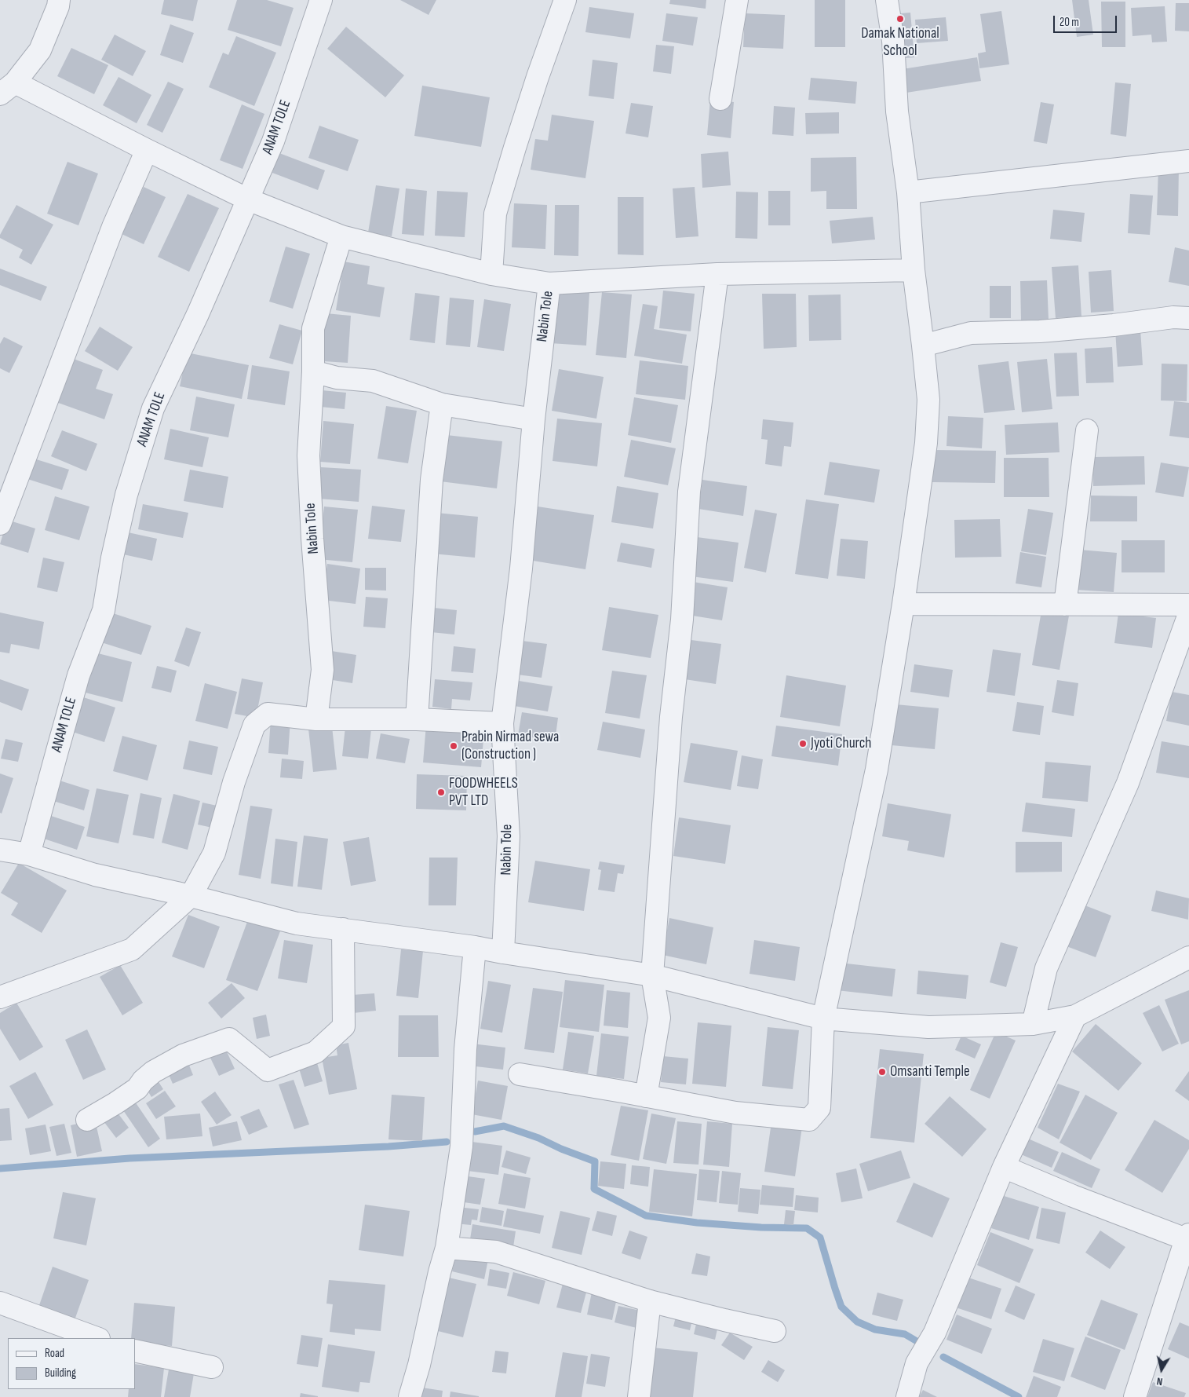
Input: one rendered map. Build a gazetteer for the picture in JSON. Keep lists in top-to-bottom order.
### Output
{
  "streets": {
    "street": ["ANAM TOLE", "Nabin Tole"]
  },
  "places": [
    "Damak National School",
    "Jyoti Church",
    "Prabin Nirmad sewa (Construction )",
    "FOODWHEELS PVT LTD",
    "Omsanti Temple"
  ],
  "legend": ["Road", "Building"],
  "scale_bar": "20 m",
  "north": "bottom"
}
